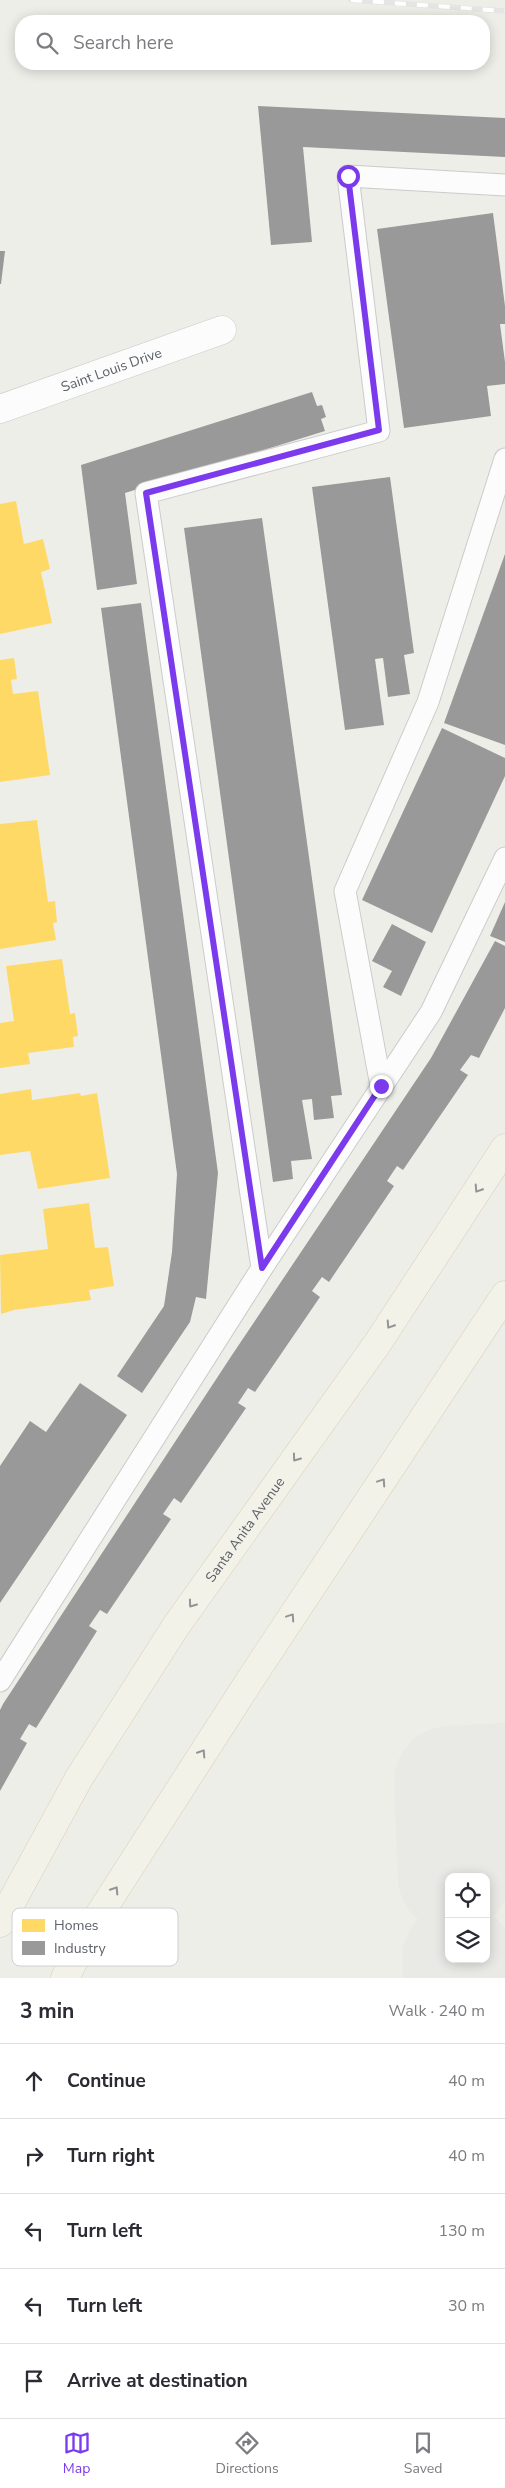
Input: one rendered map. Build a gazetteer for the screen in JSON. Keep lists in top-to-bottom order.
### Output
{
  "streets": {
    "main road": ["Santa Anita Avenue"],
    "street": ["Saint Louis Drive"]
  },
  "legend": ["Homes", "Industry"],
  "page": {
    "search": "Search here",
    "heading": ["3 min", "Walk · 240 m"],
    "list": [
      ["Continue", "40 m"],
      ["Turn right", "40 m"],
      ["Turn left", "130 m"],
      ["Turn left", "30 m"],
      "Arrive at destination"
    ],
    "nav": ["Map", "Directions", "Saved"]
  }
}
